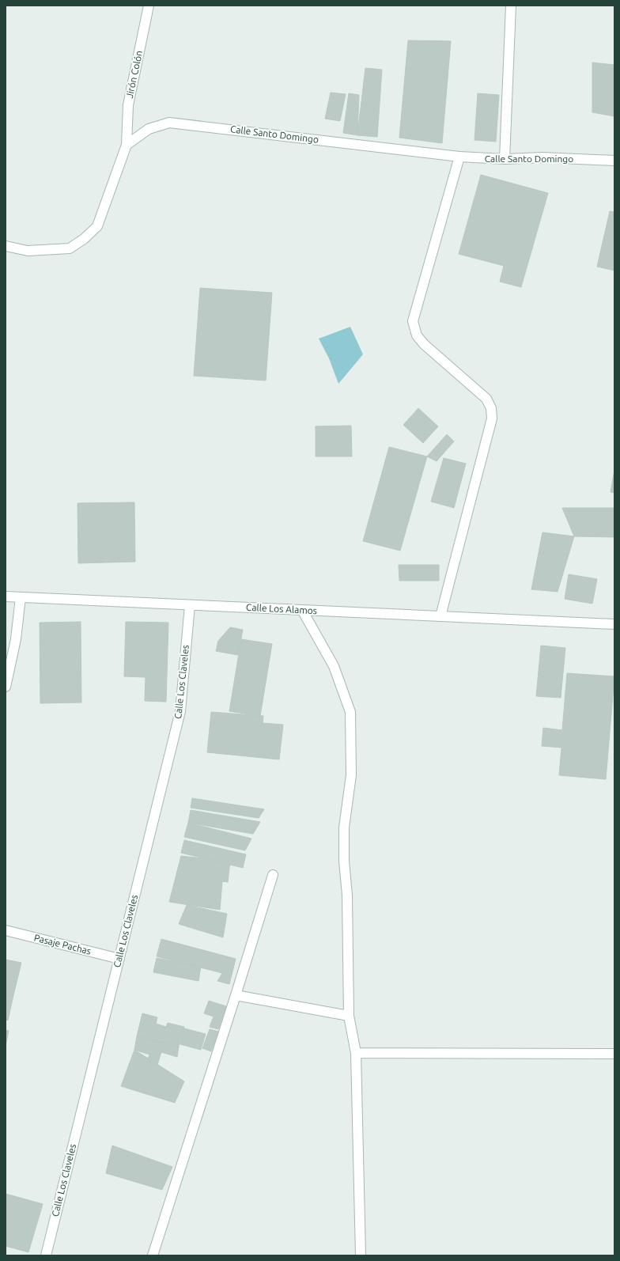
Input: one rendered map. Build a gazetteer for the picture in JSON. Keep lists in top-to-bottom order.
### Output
{
  "streets": {
    "street": [
      "Jirón Colón",
      "Calle Santo Domingo",
      "Calle Los Alamos",
      "Calle Los Claveles",
      "Pasaje Pachas"
    ]
  },
  "crossings": [
    ["Jirón Colón", "Calle Santo Domingo"],
    ["Calle Los Alamos", "Calle Los Claveles"],
    ["Calle Los Claveles", "Pasaje Pachas"]
  ]
}
